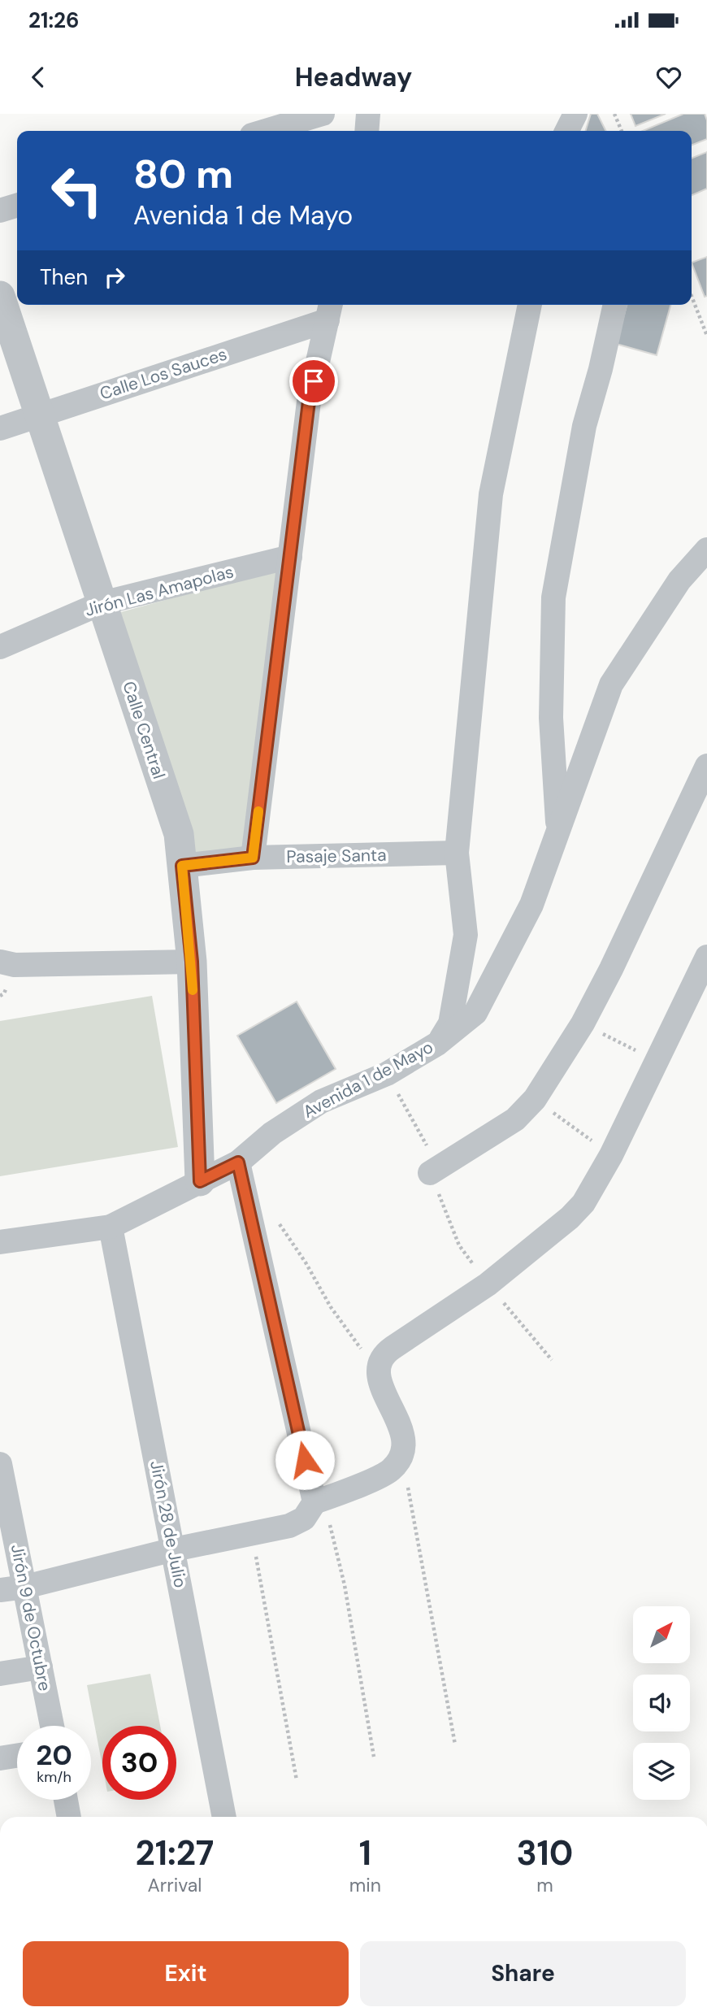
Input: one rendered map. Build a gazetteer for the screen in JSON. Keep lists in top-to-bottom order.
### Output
{
  "streets": {
    "street": [
      "Calle Los Sauces",
      "Jirón Las Amapolas",
      "Calle Central",
      "Pasaje Santa",
      "Avenida 1 de Mayo",
      "Jirón 28 de Julio",
      "Jirón 9 de Octubre"
    ]
  },
  "crossings": [
    ["Calle Los Sauces", "Calle Central"],
    ["Jirón Las Amapolas", "Calle Central"],
    ["Calle Central", "Pasaje Santa"],
    ["Calle Central", "Avenida 1 de Mayo"],
    ["Avenida 1 de Mayo", "Jirón 28 de Julio"]
  ],
  "north": "top right",
  "page": {
    "status": "21:26",
    "header": "Headway",
    "turn": ["80 m", "Avenida 1 de Mayo"],
    "then": "Then",
    "speed": "20 km/h",
    "limit": "30",
    "eta": [
      "21:27",
      "Arrival",
      "1",
      "min",
      "310",
      "m"
    ],
    "buttons": ["Exit", "Share"]
  }
}
